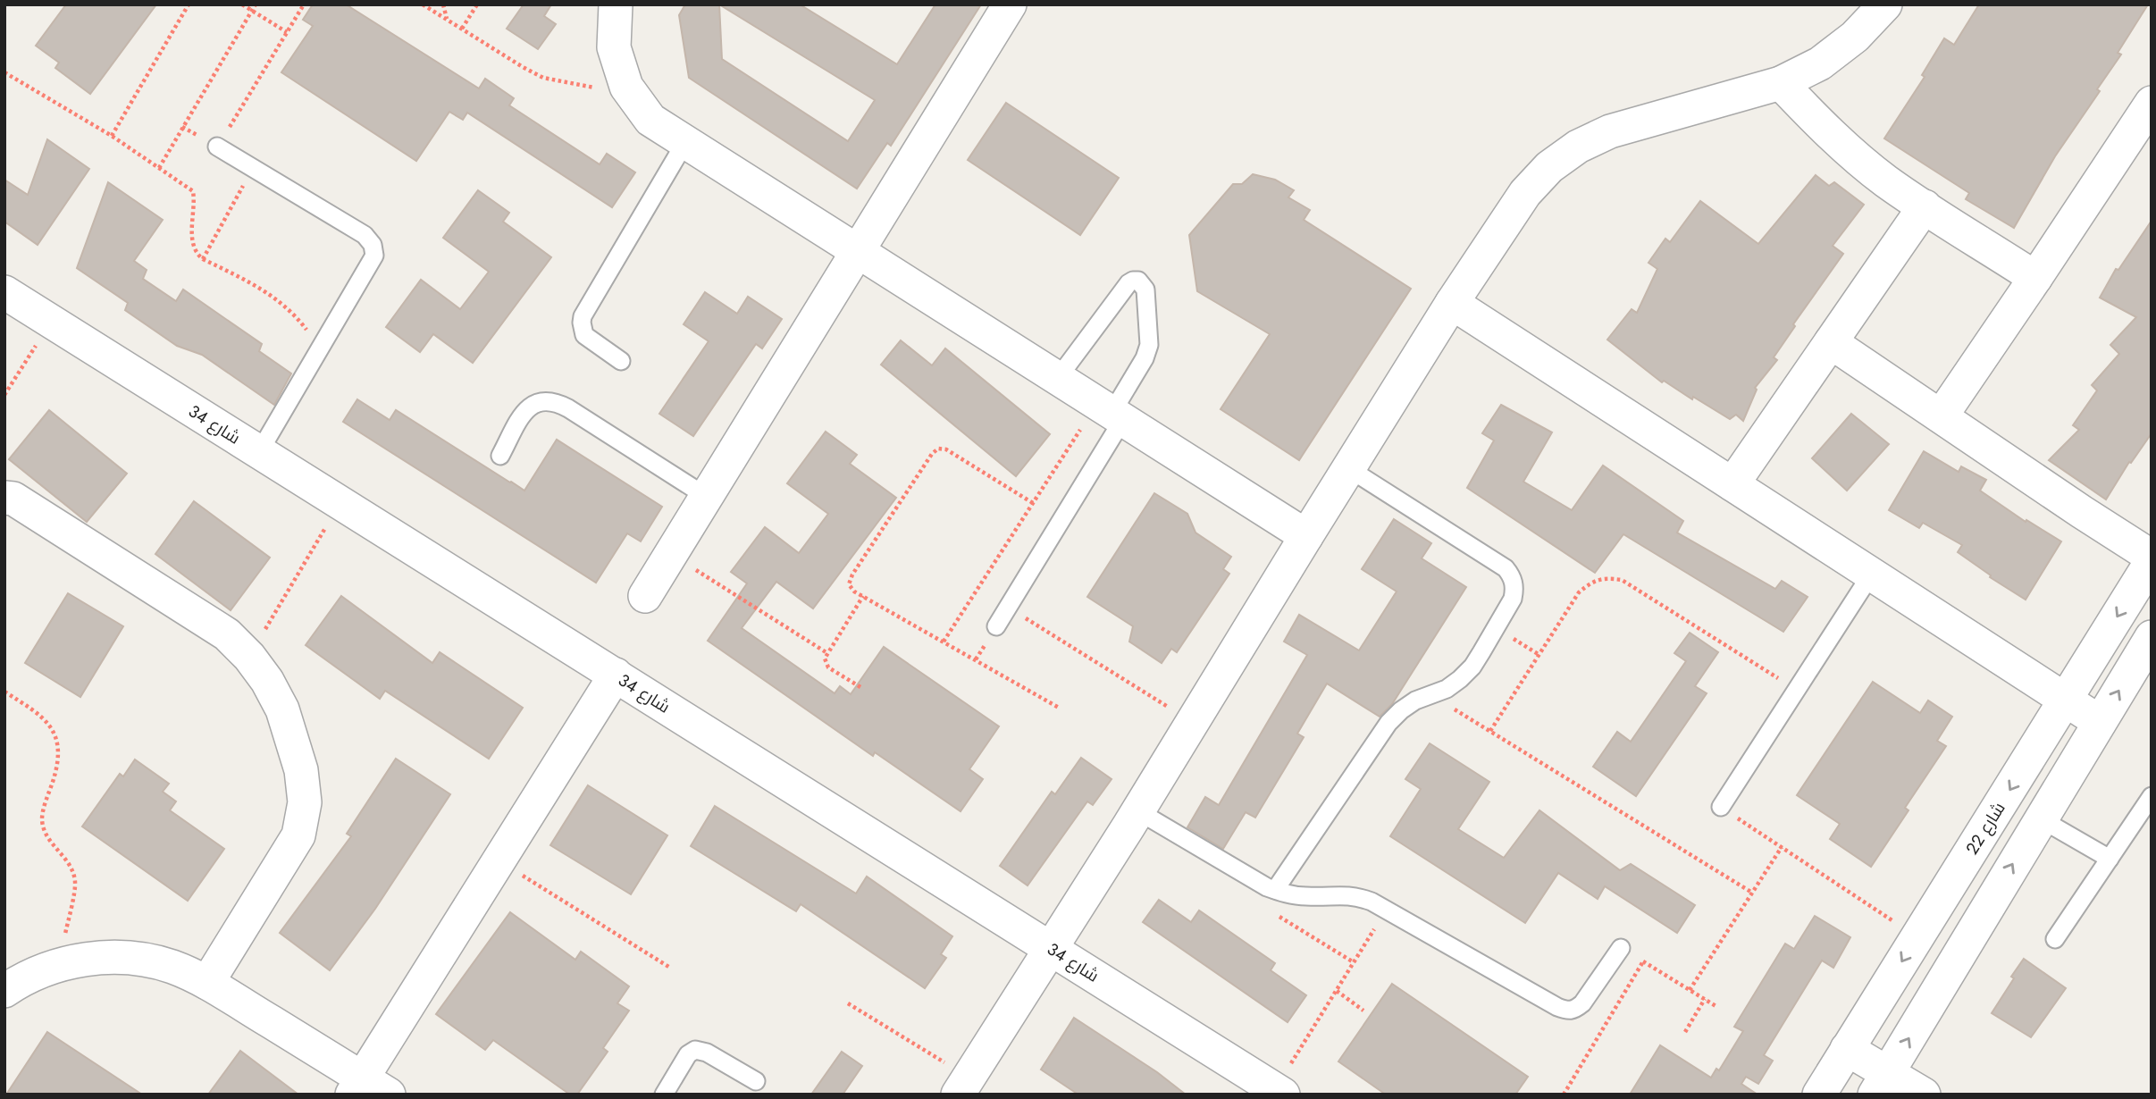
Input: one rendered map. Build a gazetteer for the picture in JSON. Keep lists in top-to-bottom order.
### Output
{
  "streets": {
    "street": ["شارع 34", "شارع 22"]
  }
}
